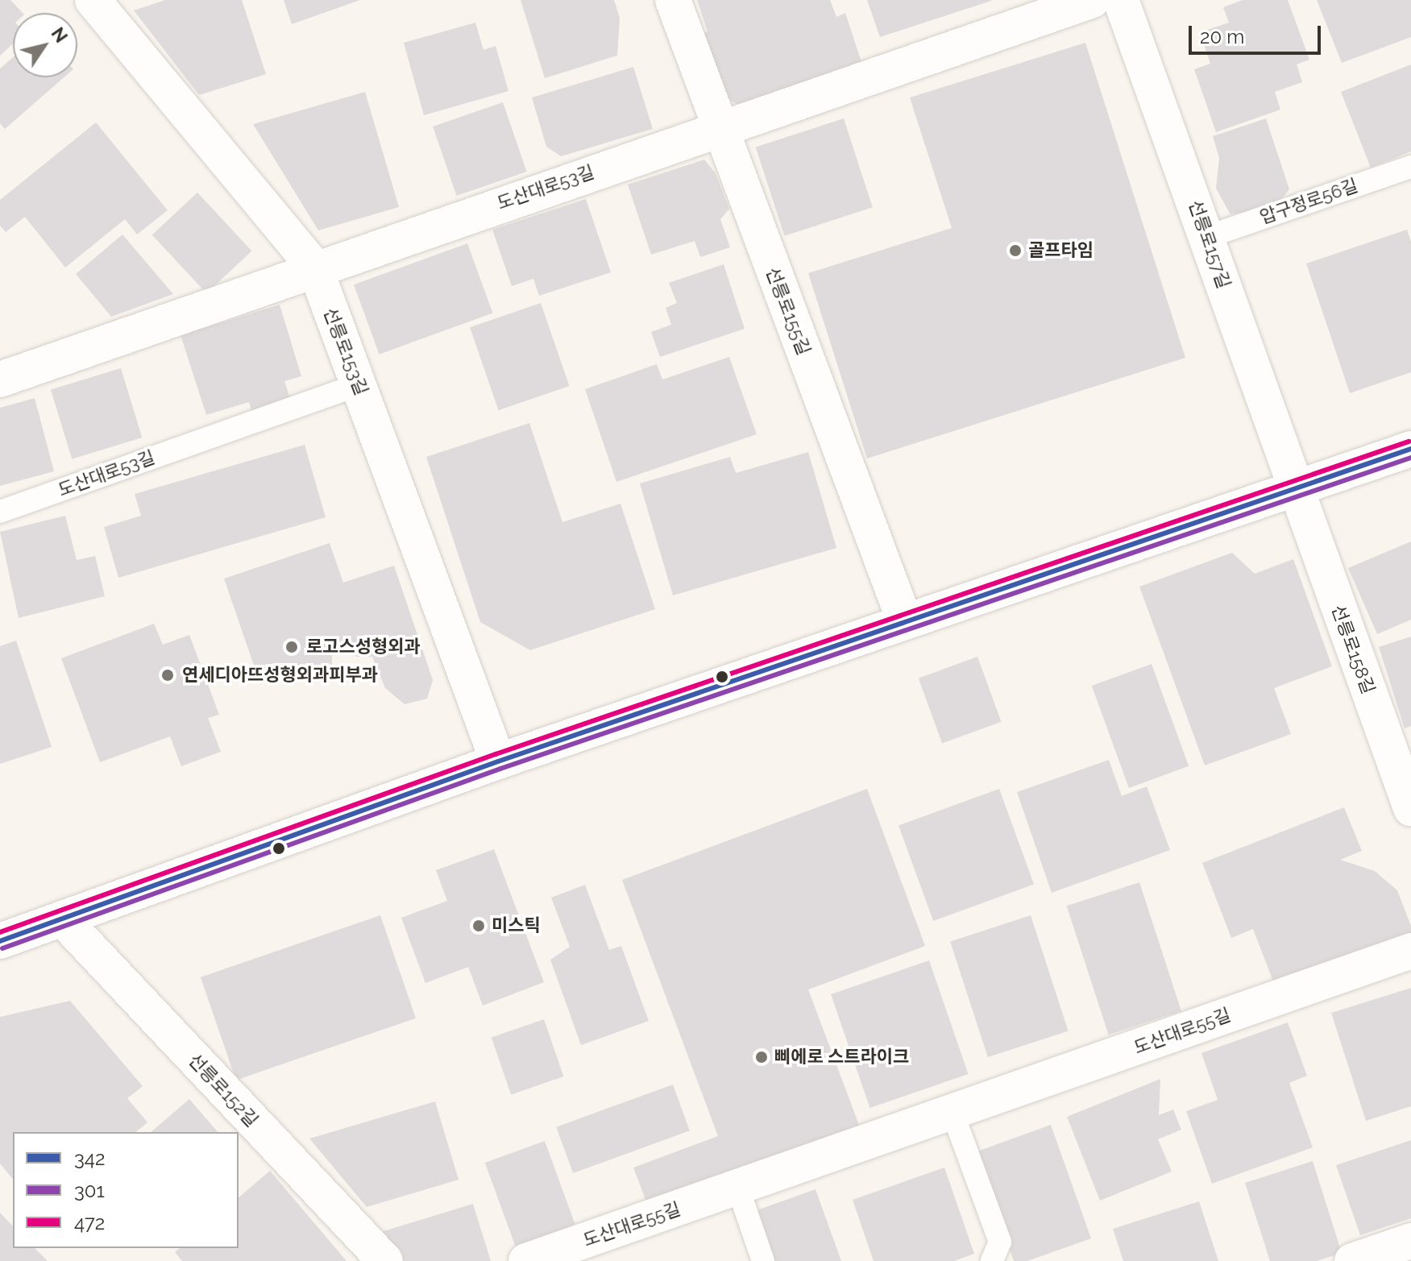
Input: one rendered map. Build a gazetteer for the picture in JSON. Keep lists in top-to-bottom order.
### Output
{
  "streets": {
    "street": [
      "도산대로53길",
      "선릉로157길",
      "선릉로155길",
      "선릉로153길",
      "선릉로158길",
      "도산대로55길",
      "선릉로152길"
    ],
    "lane": ["압구정로56길"]
  },
  "crossings": [
    ["도산대로53길", "선릉로155길"],
    ["도산대로53길", "선릉로153길"],
    ["압구정로56길", "선릉로157길"],
    ["선릉로157길", "선릉로158길"]
  ],
  "places": [
    "골프타임",
    "로고스성형외과",
    "연세디아뜨성형외과피부과",
    "미스틱",
    "삐에로 스트라이크"
  ],
  "lines": ["transit line 472", "transit line 342", "transit line 301"],
  "legend": ["342", "301", "472"],
  "scale_bar": "20 m",
  "north": "top right"
}
